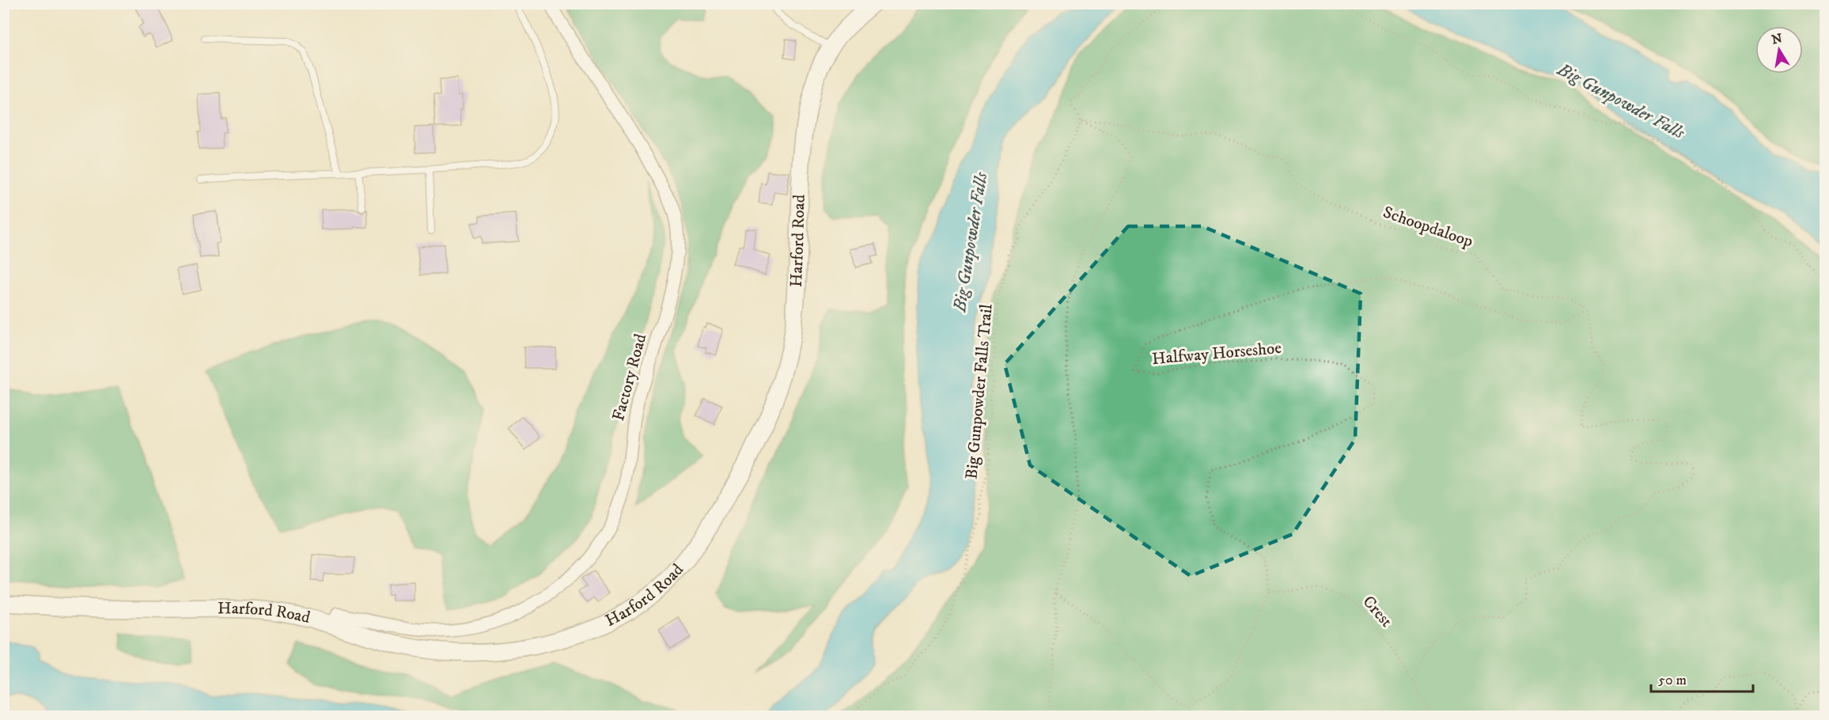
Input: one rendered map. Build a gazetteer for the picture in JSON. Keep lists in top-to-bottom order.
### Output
{
  "streets": {
    "main road": ["Harford Road"],
    "street": ["Factory Road"],
    "path": [
      "Schoopdaloop",
      "Halfway Horseshoe",
      "Big Gunpowder Falls Trail",
      "Crest"
    ]
  },
  "crossings": [
    ["Schoopdaloop", "Halfway Horseshoe"],
    ["Schoopdaloop", "Big Gunpowder Falls Trail"],
    ["Harford Road", "Factory Road"],
    ["Halfway Horseshoe", "Crest"]
  ],
  "water": ["Big Gunpowder Falls"],
  "scale_bar": "50 m",
  "north": "top"
}
